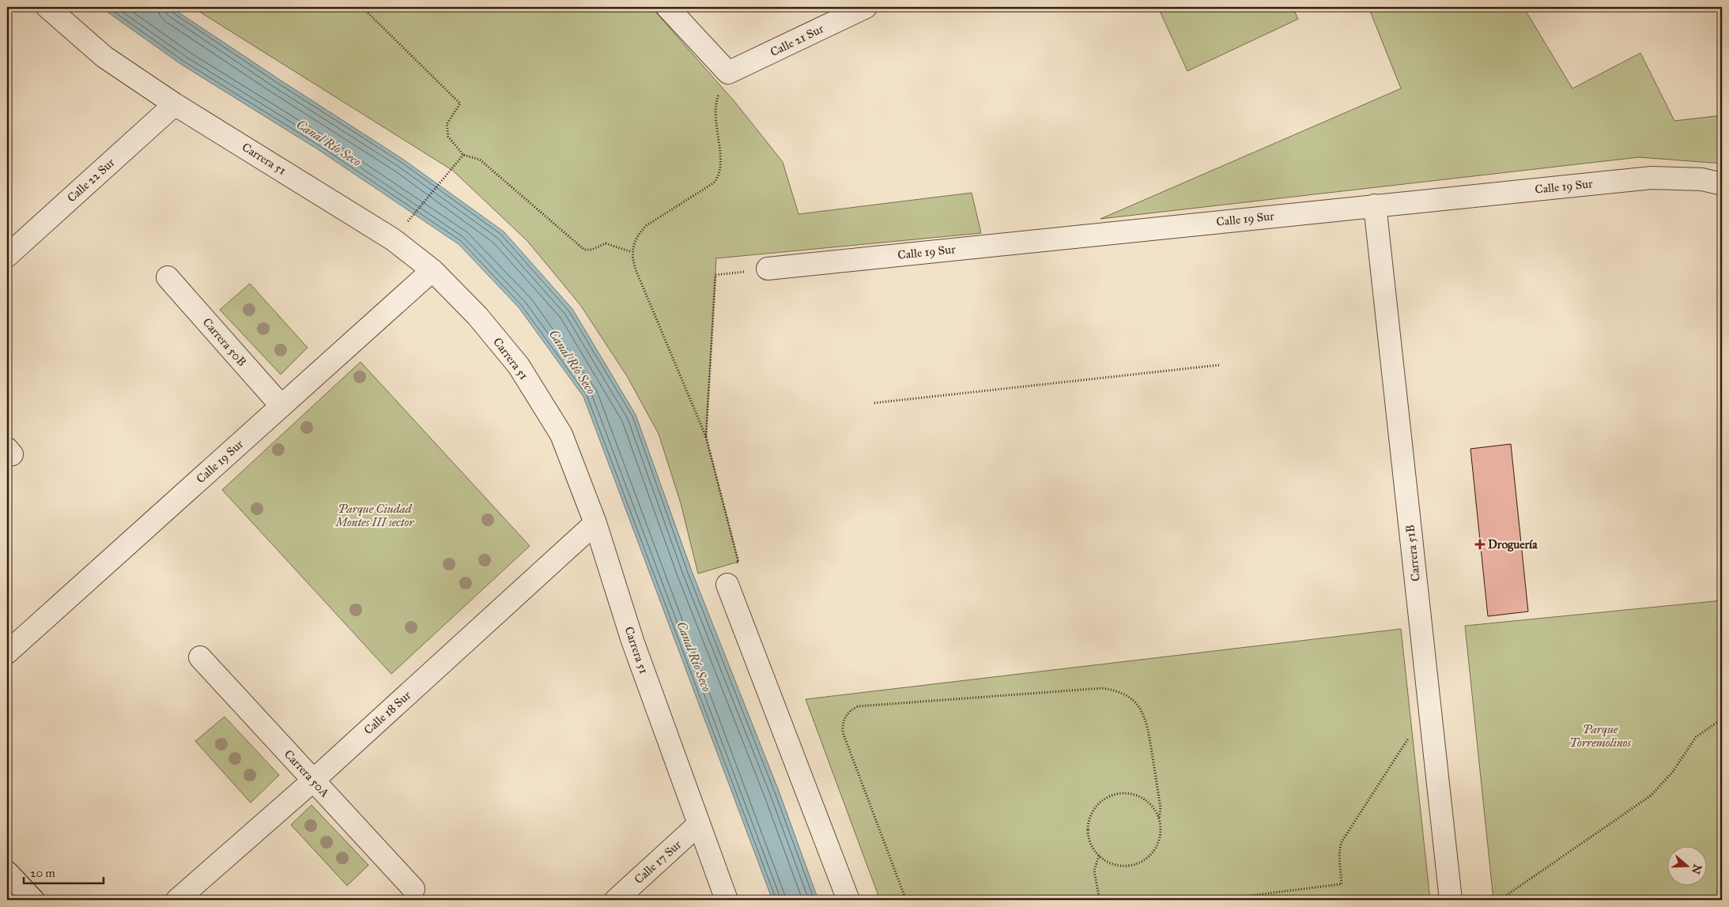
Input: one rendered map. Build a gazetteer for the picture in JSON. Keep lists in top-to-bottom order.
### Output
{
  "streets": {
    "street": [
      "Calle 21 Sur",
      "Carrera 51",
      "Calle 22 Sur",
      "Calle 19 Sur",
      "Carrera 50B",
      "Carrera 51B",
      "Calle 18 Sur",
      "Carrera 50A",
      "Calle 17 Sur"
    ]
  },
  "crossings": [
    ["Carrera 51", "Calle 22 Sur"],
    ["Carrera 51", "Calle 19 Sur"],
    ["Carrera 51", "Calle 18 Sur"],
    ["Carrera 51", "Calle 17 Sur"],
    ["Calle 19 Sur", "Carrera 50B"],
    ["Calle 19 Sur", "Carrera 51B"],
    ["Calle 18 Sur", "Carrera 50A"]
  ],
  "water": ["Canal Río Seco"],
  "parks": ["Parque Ciudad Montes III sector", "Parque Torremolinos"],
  "places": {
    "health": ["Droguería"]
  },
  "scale_bar": "20 m",
  "north": "right"
}
